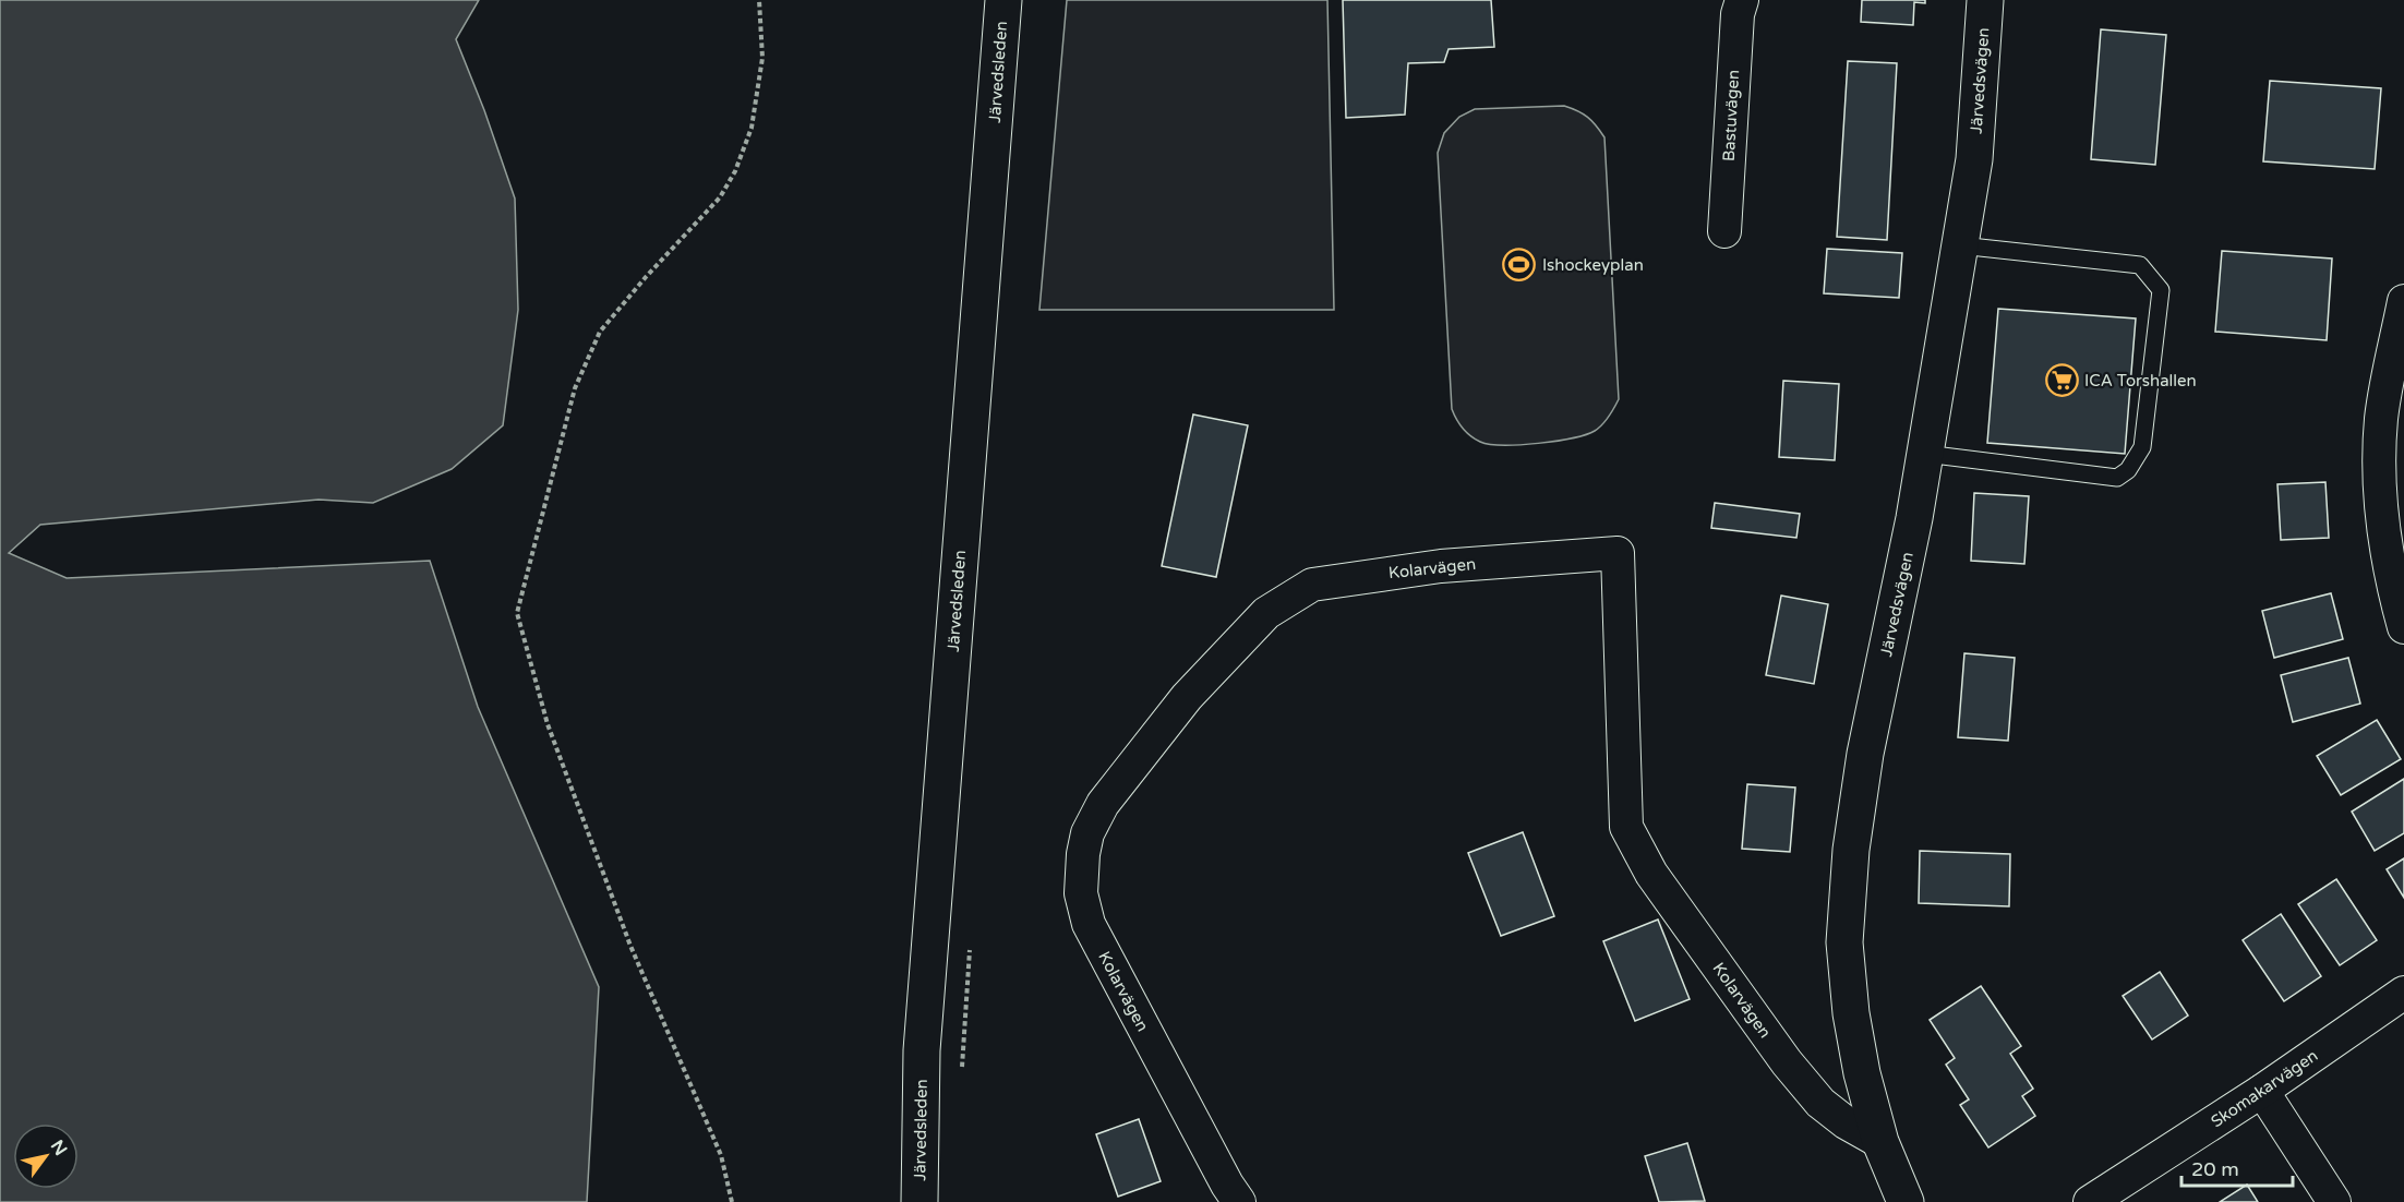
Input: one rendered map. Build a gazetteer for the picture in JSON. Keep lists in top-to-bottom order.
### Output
{
  "streets": {
    "street": [
      "Järvedsleden",
      "Järvedsvägen",
      "Bastuvägen",
      "Kolarvägen",
      "Skomakarvägen"
    ]
  },
  "crossings": [
    ["Järvedsvägen", "Kolarvägen"]
  ],
  "places": {
    "sports": ["Ishockeyplan"],
    "supermarket": ["ICA Torshallen"]
  },
  "scale_bar": "20 m",
  "north": "top right"
}
